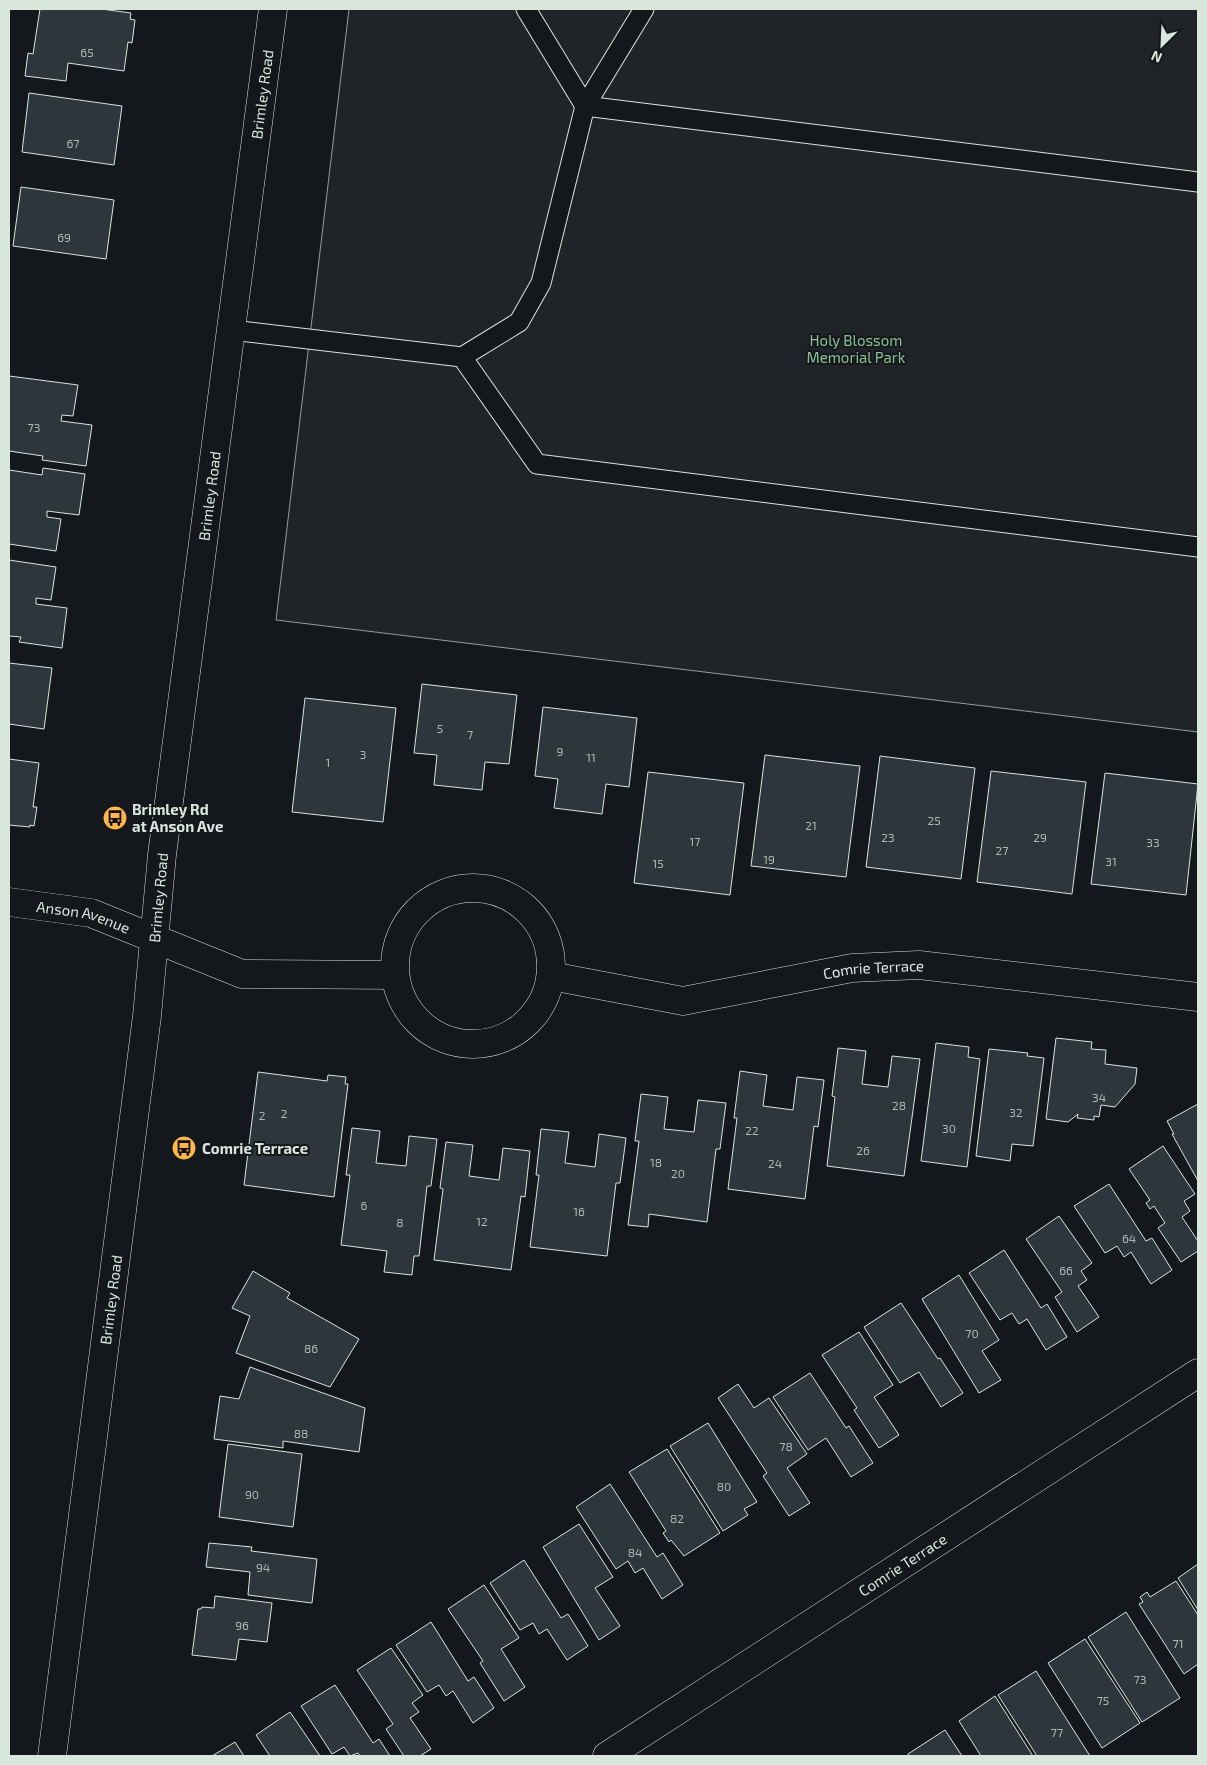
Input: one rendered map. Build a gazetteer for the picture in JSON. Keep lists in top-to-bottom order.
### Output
{
  "streets": {
    "street": ["Brimley Road", "Anson Avenue", "Comrie Terrace"]
  },
  "crossings": [
    ["Brimley Road", "Anson Avenue"]
  ],
  "parks": ["Holy Blossom Memorial Park"],
  "places": {
    "bus stop": ["Brimley Rd at Anson Ave", "Comrie Terrace"]
  },
  "house_numbers": [
    "65",
    "67",
    "69",
    "73",
    "5",
    "7",
    "9",
    "3",
    "11",
    "1",
    "25",
    "21",
    "23",
    "29",
    "17",
    "33",
    "27",
    "19",
    "31",
    "15",
    "34",
    "28",
    "32",
    "2",
    "2",
    "30",
    "22",
    "26",
    "18",
    "24",
    "20",
    "6",
    "16",
    "12",
    "8",
    "64",
    "66",
    "70",
    "86",
    "88",
    "78",
    "80",
    "90",
    "82",
    "84",
    "94",
    "96",
    "71",
    "73",
    "75",
    "77"
  ],
  "north": "bottom left"
}
